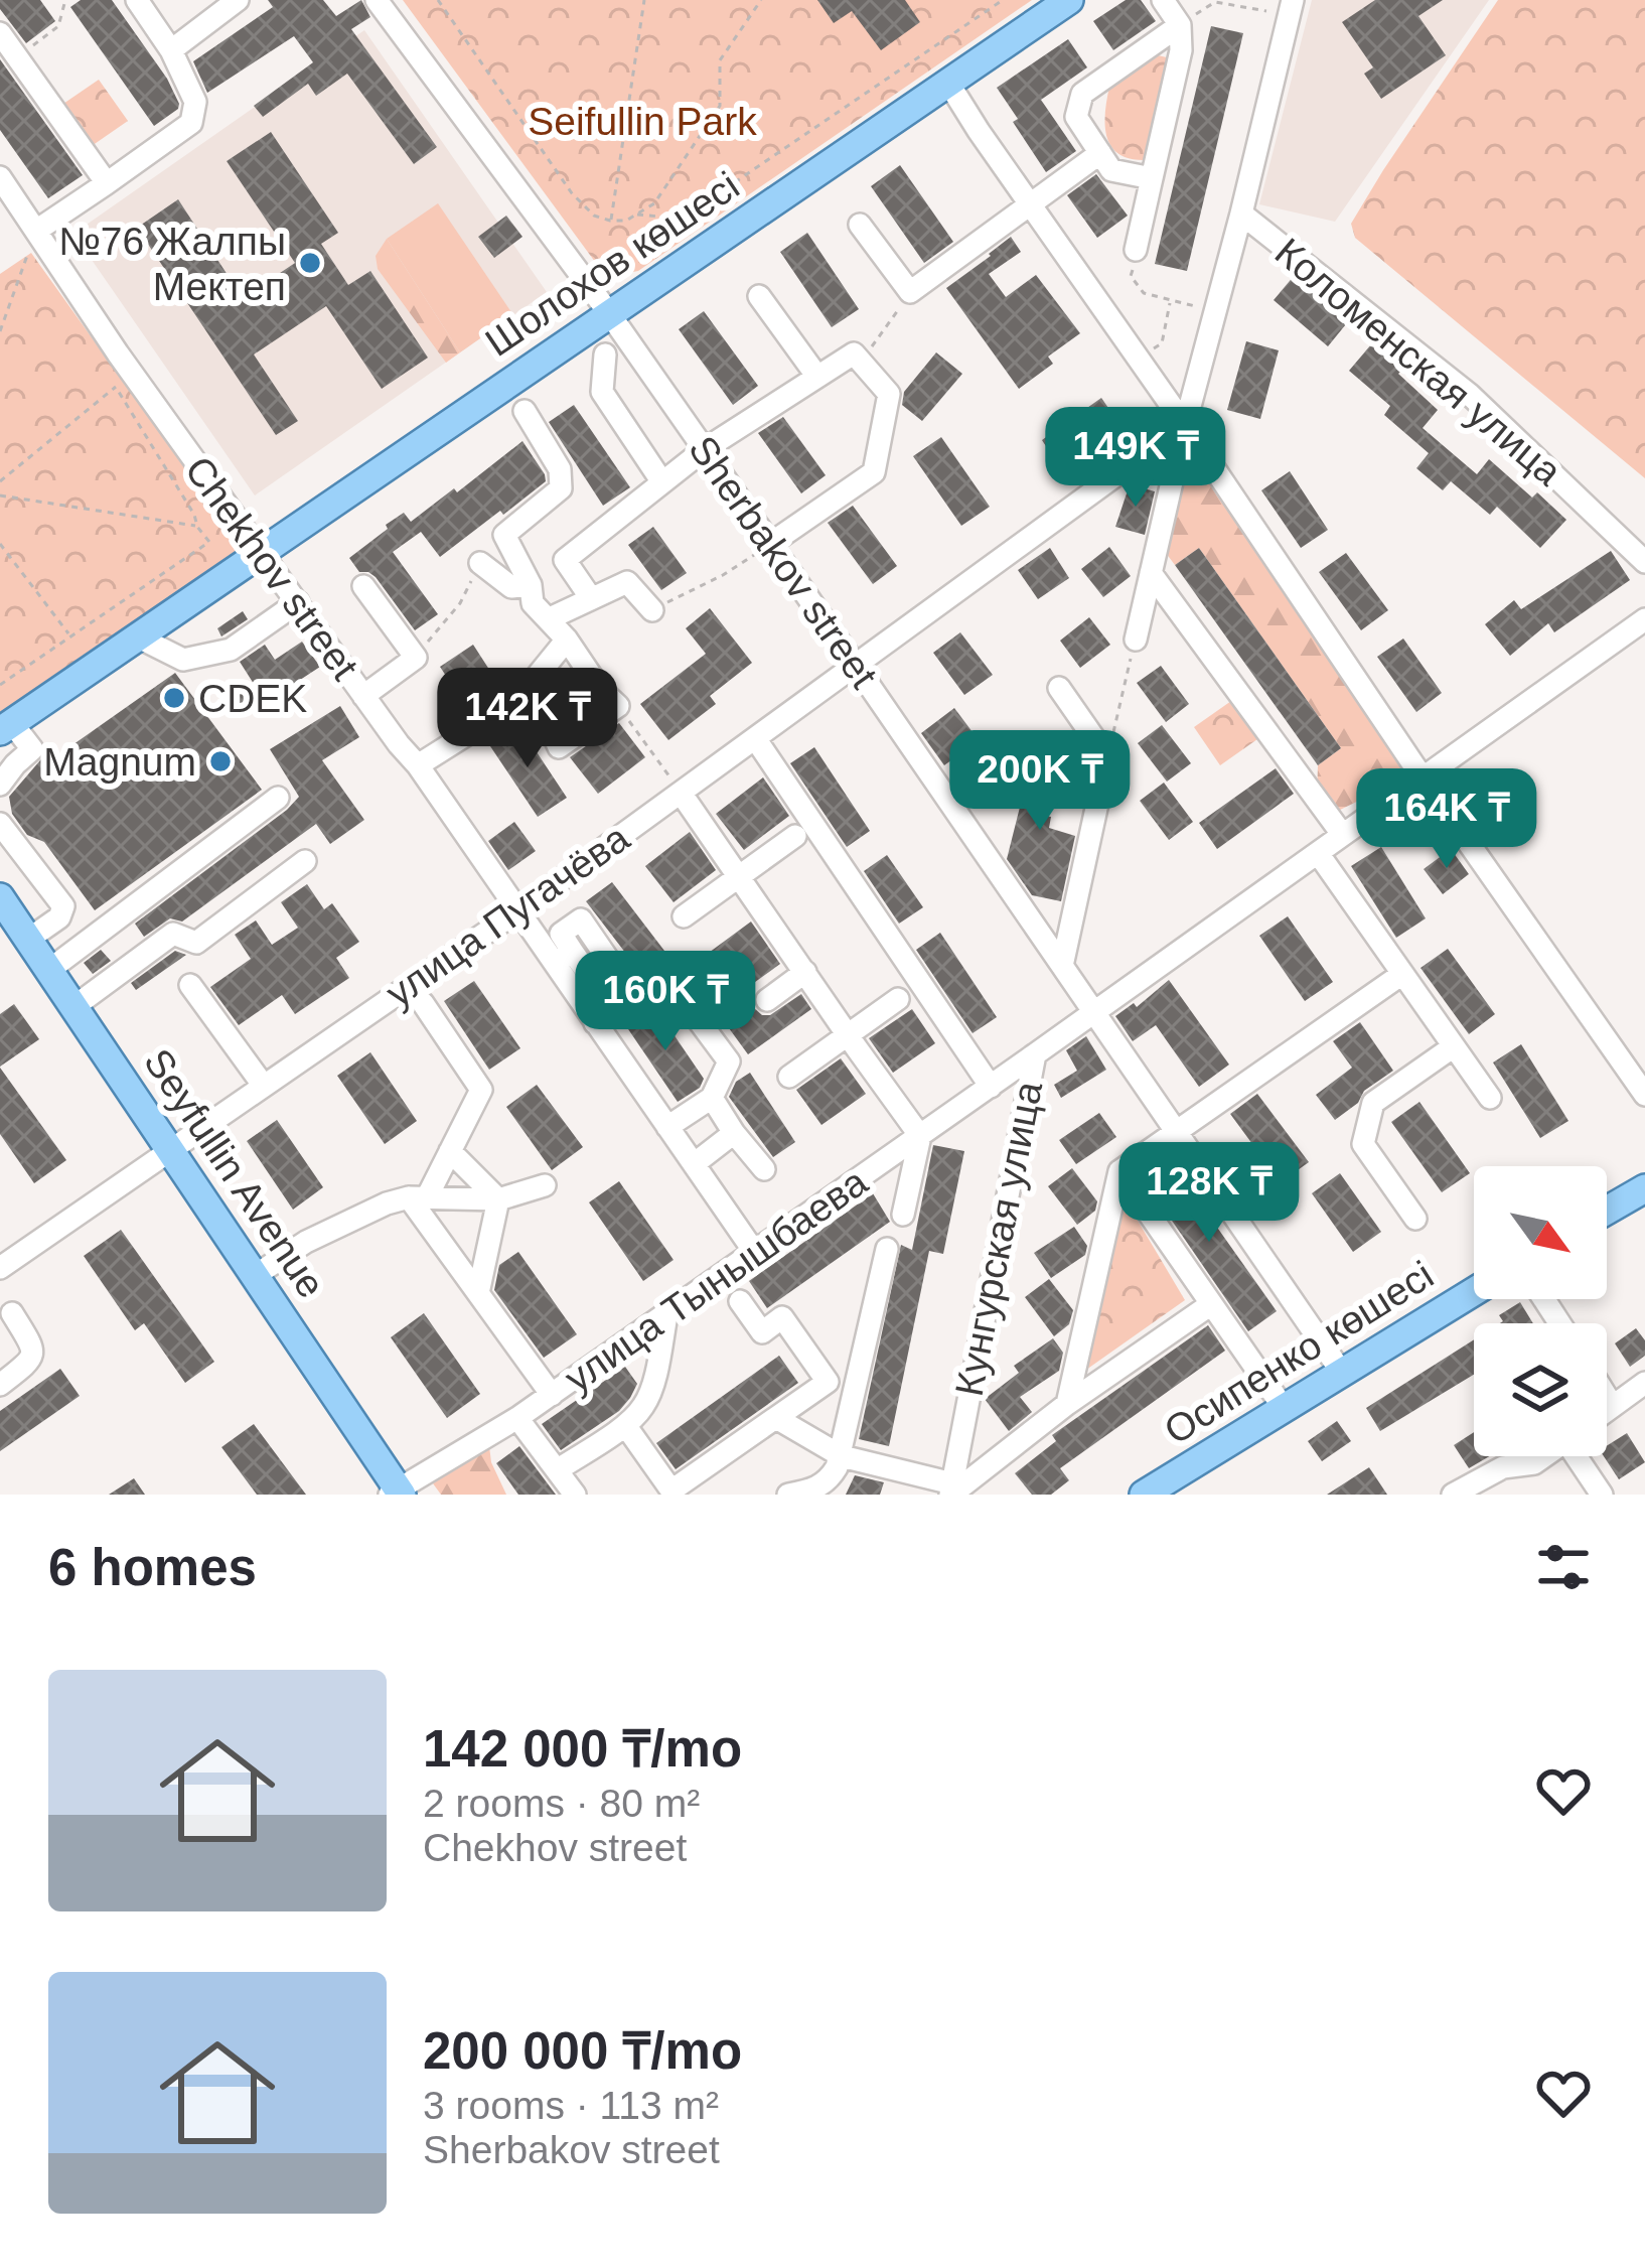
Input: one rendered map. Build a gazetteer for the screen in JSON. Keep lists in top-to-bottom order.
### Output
{
  "streets": {
    "main road": ["Шолохов көшесі", "Seyfullin Avenue", "Осипенко көшесі"],
    "street": [
      "Коломенская улица",
      "Sherbakov street",
      "Chekhov street",
      "улица Пугачёва",
      "Кунгурская улица",
      "улица Тынышбаева"
    ]
  },
  "crossings": [
    ["Шолохов көшесі", "Sherbakov street"],
    ["Шолохов көшесі", "Chekhov street"],
    ["Sherbakov street", "улица Пугачёва"],
    ["Sherbakov street", "Кунгурская улица"],
    ["Sherbakov street", "Осипенко көшесі"],
    ["Chekhov street", "улица Пугачёва"],
    ["Chekhov street", "улица Тынышбаева"],
    ["улица Пугачёва", "Seyfullin Avenue"],
    ["Seyfullin Avenue", "улица Тынышбаева"],
    ["Кунгурская улица", "улица Тынышбаева"]
  ],
  "parks": ["Seifullin Park"],
  "places": ["№76 Жалпы Мектеп", "CDEK", "Magnum"],
  "north": "bottom right",
  "page": {
    "price": [
      "149K ₸",
      "142K ₸",
      "200K ₸",
      "164K ₸",
      "160K ₸",
      "128K ₸"
    ],
    "heading": "6 homes",
    "list": [
      {
        "name": "142 000 ₸/mo",
        "note": "2 rooms · 80 m² · Chekhov street"
      },
      {
        "name": "200 000 ₸/mo",
        "note": "3 rooms · 113 m² · Sherbakov street"
      }
    ]
  }
}
